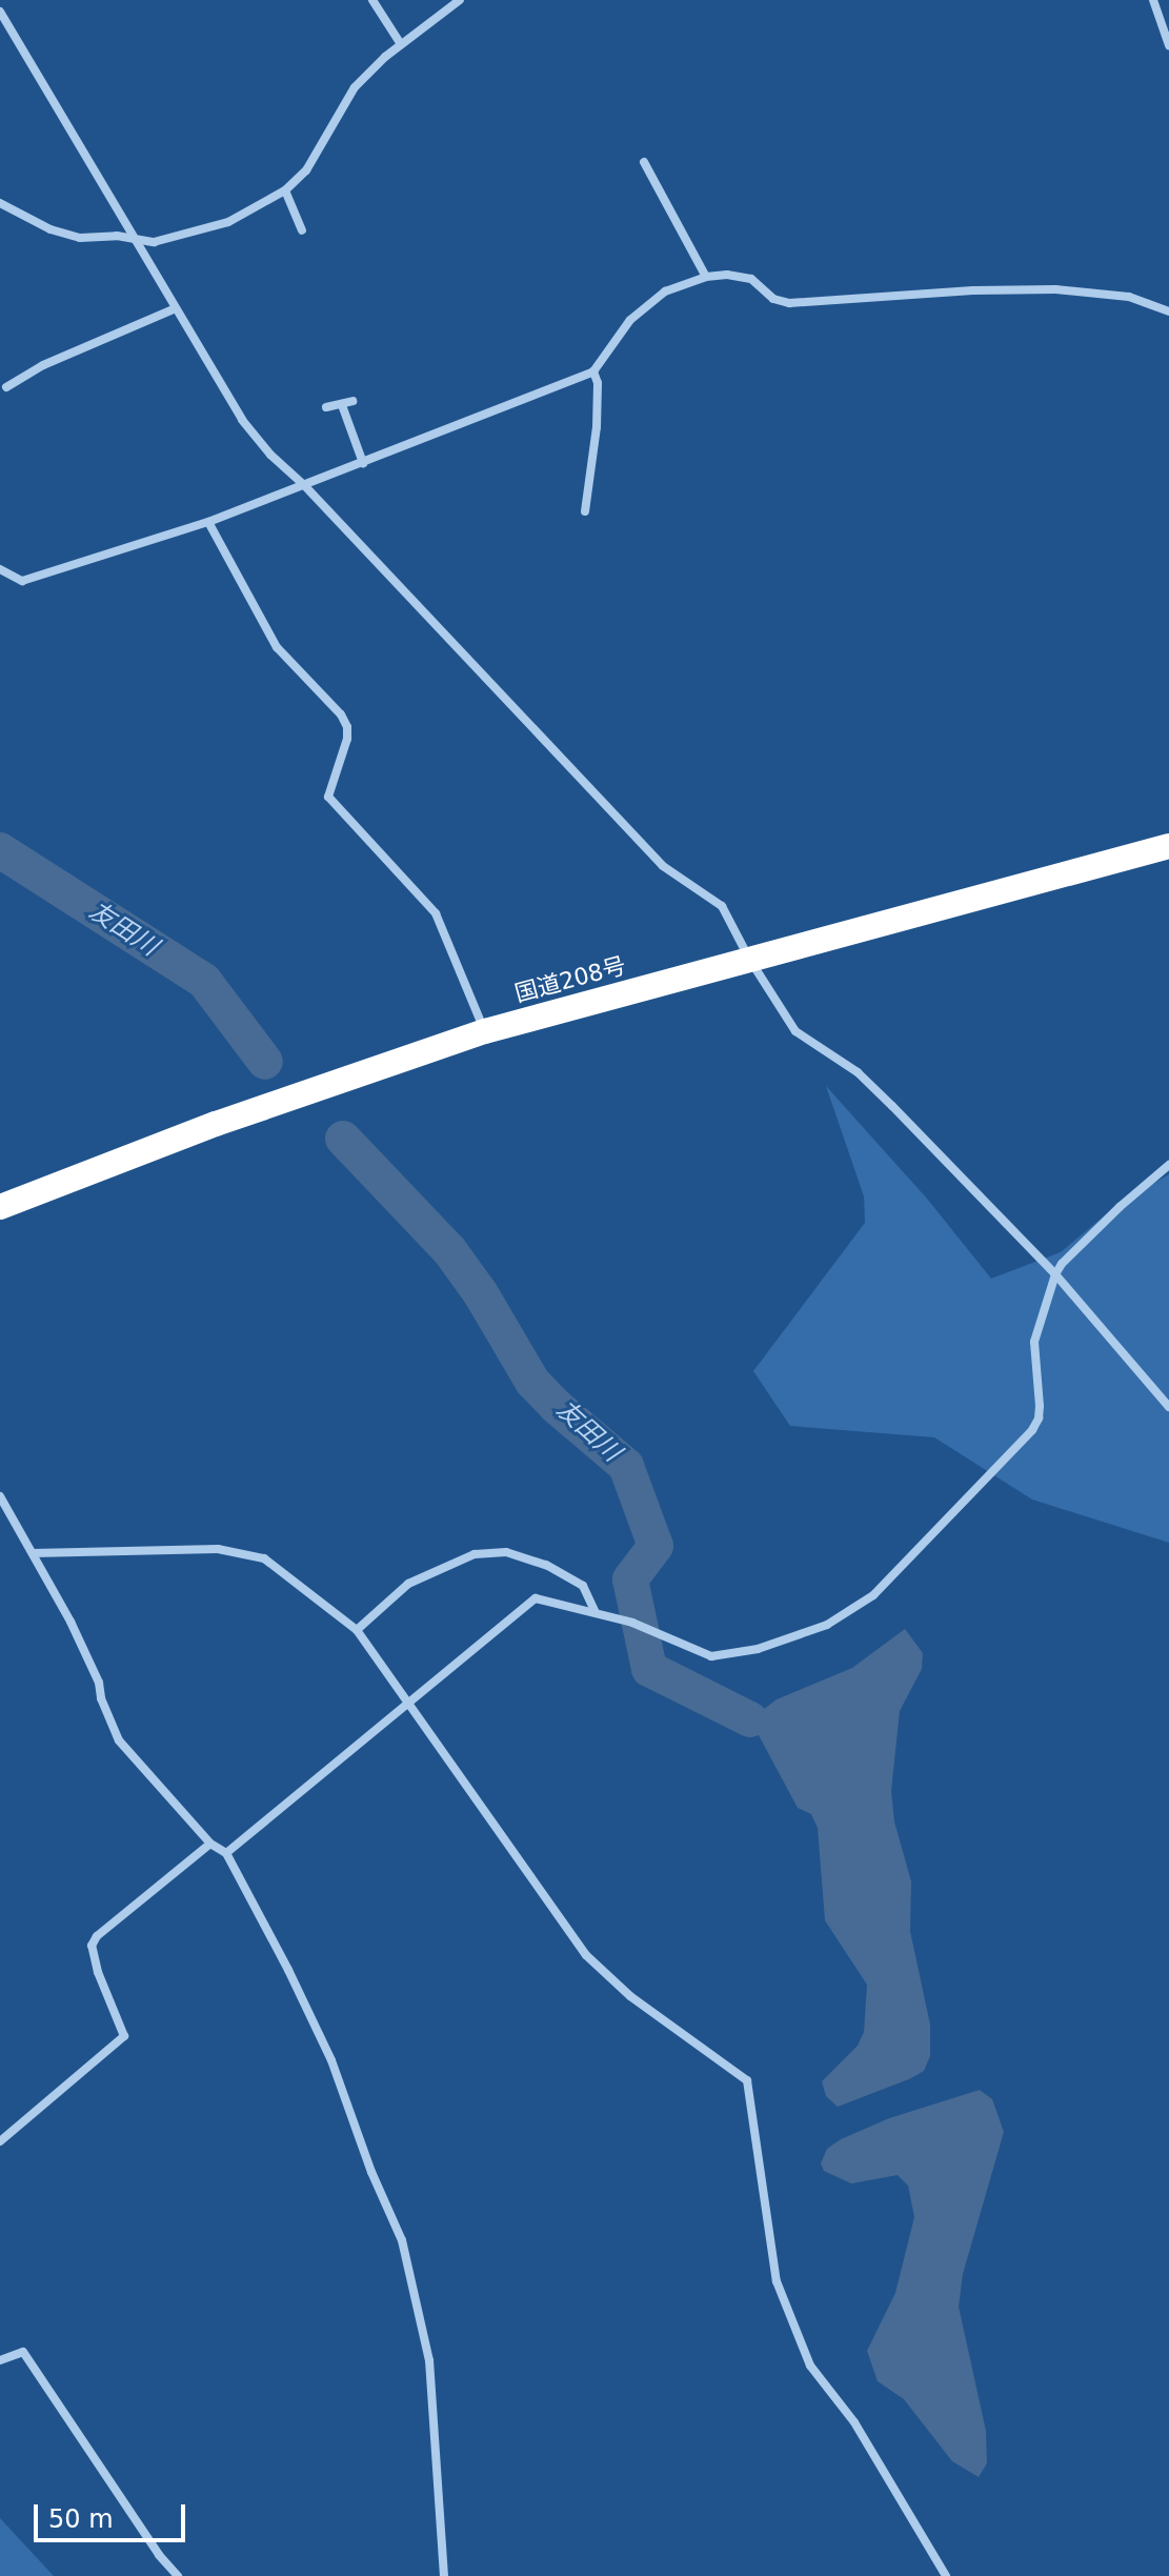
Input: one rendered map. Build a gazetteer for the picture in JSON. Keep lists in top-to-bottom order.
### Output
{
  "streets": {
    "highway": ["国道208号"]
  },
  "water": ["友田川"],
  "scale_bar": "50 m"
}
